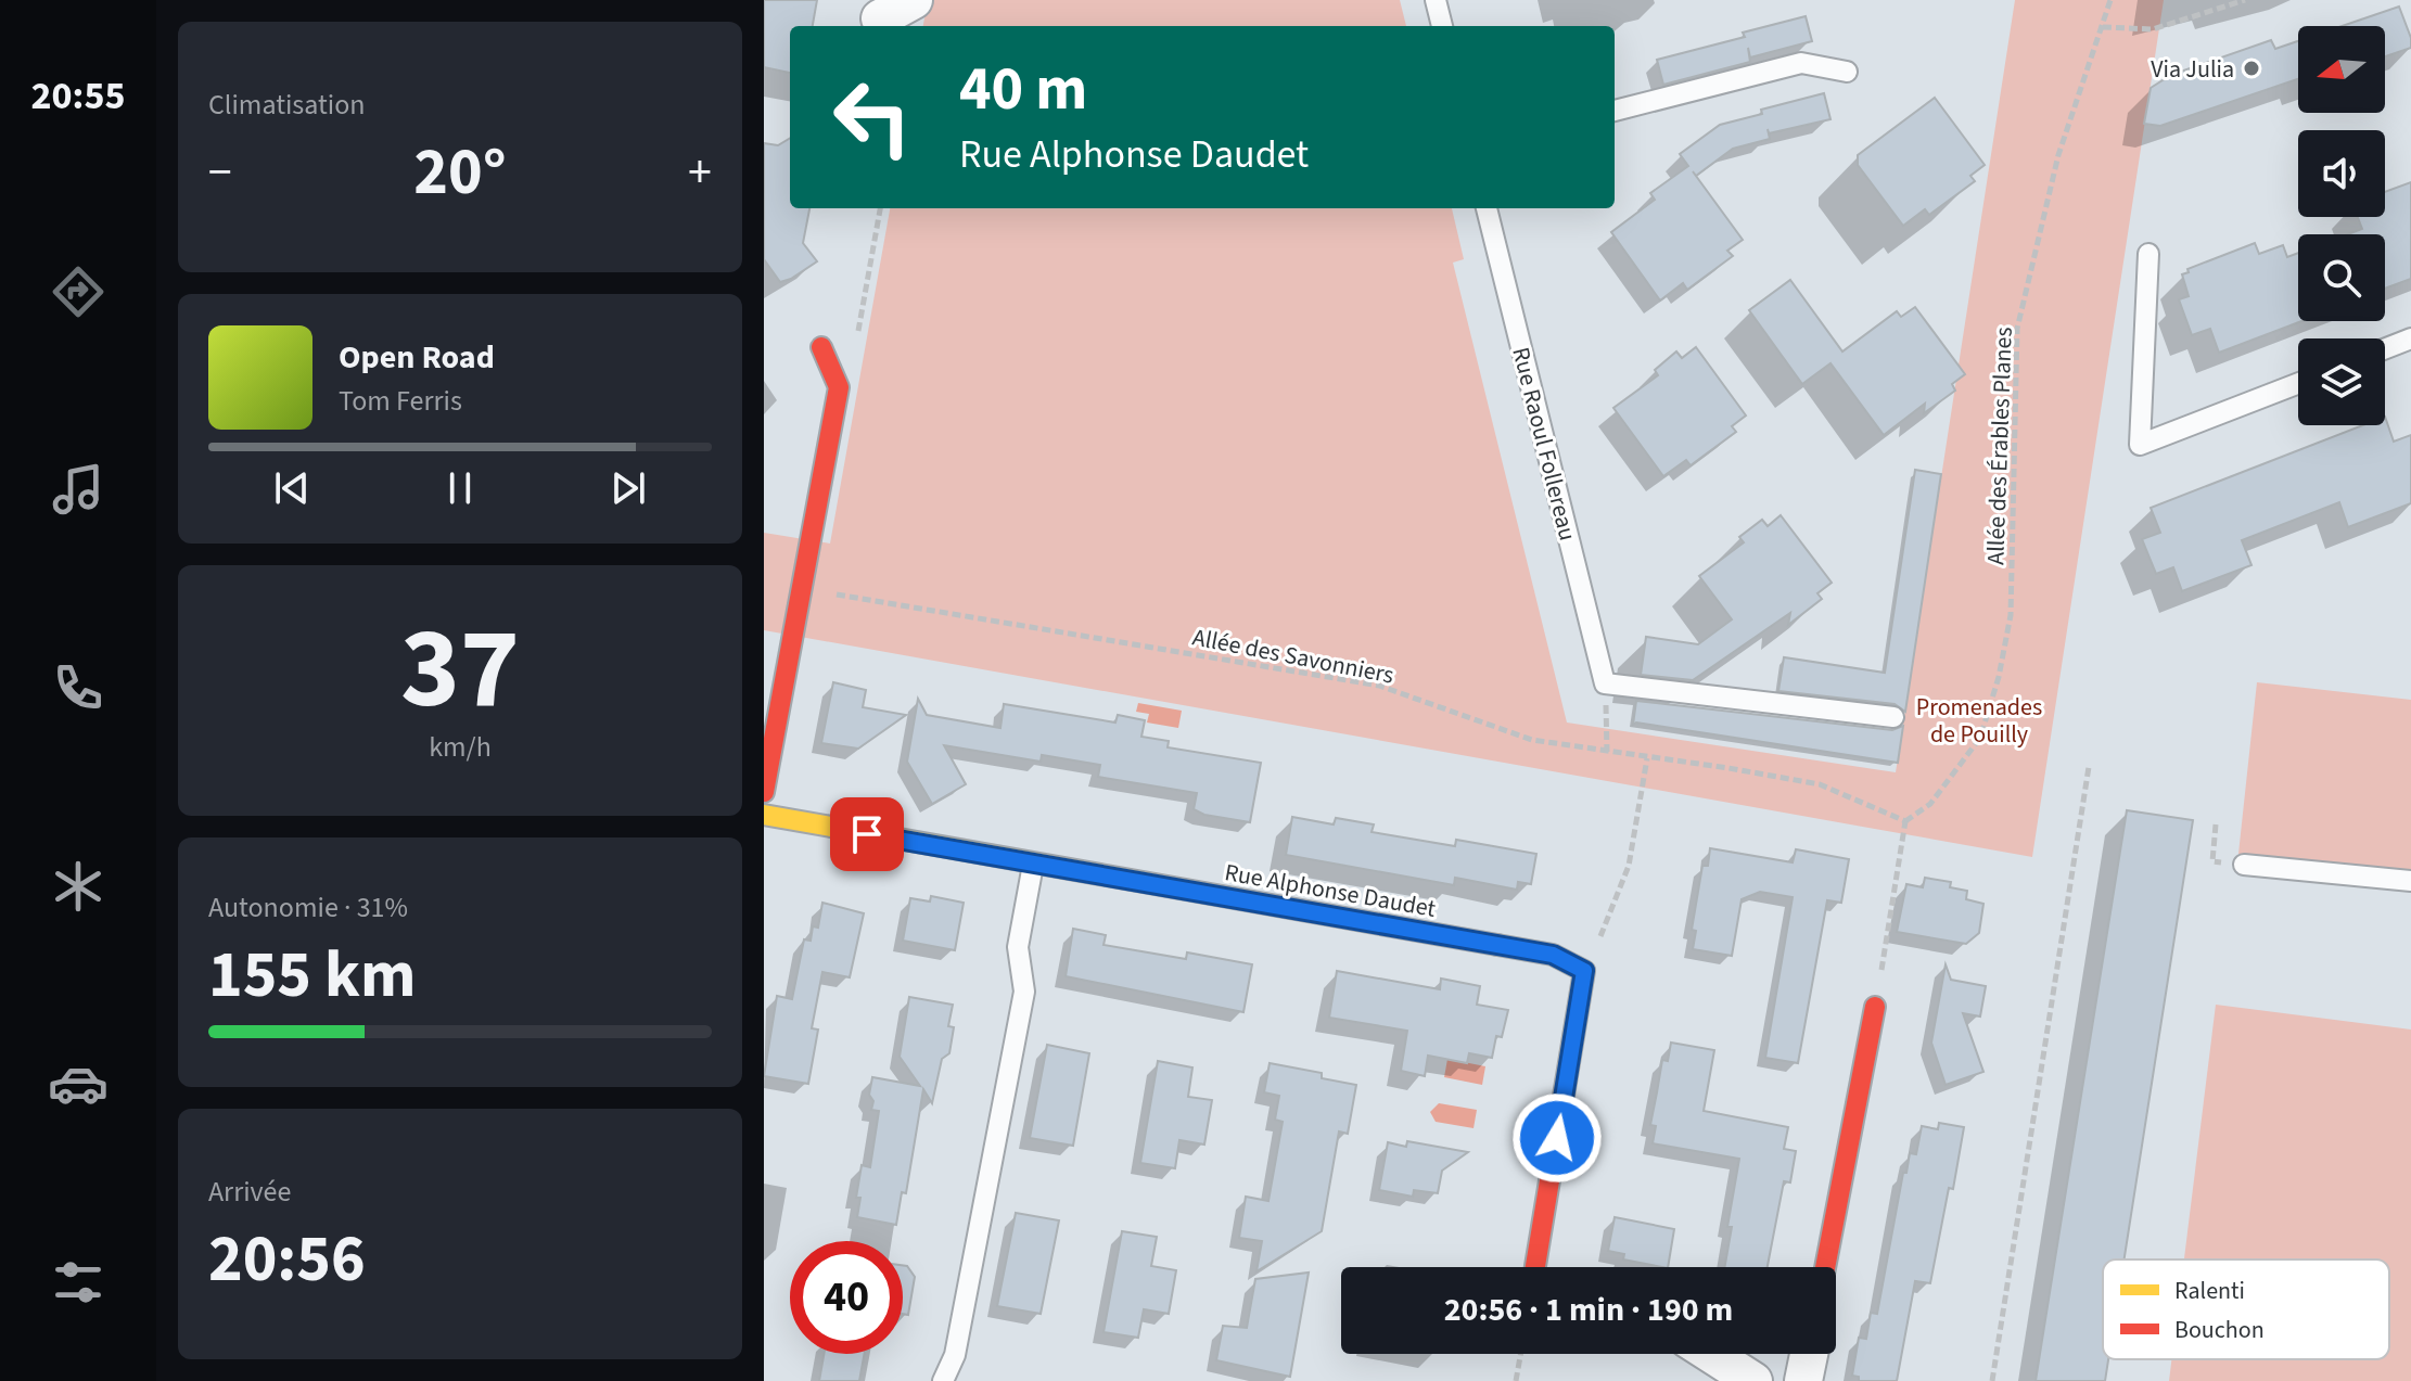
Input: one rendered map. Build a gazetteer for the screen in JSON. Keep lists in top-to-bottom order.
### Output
{
  "streets": {
    "street": ["Rue Alphonse Daudet"],
    "lane": ["Rue Raoul Follereau"],
    "path": ["Allée des Érables Planes", "Allée des Savonniers"]
  },
  "crossings": [
    ["Allée des Érables Planes", "Allée des Savonniers"]
  ],
  "parks": ["Promenades de Pouilly"],
  "places": ["Via Julia"],
  "legend": ["Ralenti", "Bouchon"],
  "north": "left",
  "page": {
    "tabs": "20:55",
    "tile": [
      "Climatisation",
      ["37", "km/h"],
      ["Autonomie · 31%", "155 km"],
      ["Arrivée", "20:56"]
    ],
    "turn": ["40 m", "Rue Alphonse Daudet"],
    "heat": ["−", "20°", "+"],
    "song": ["Open Road", "Tom Ferris"],
    "limit": "40",
    "trip": "20:56 · 1 min · 190 m"
  }
}
